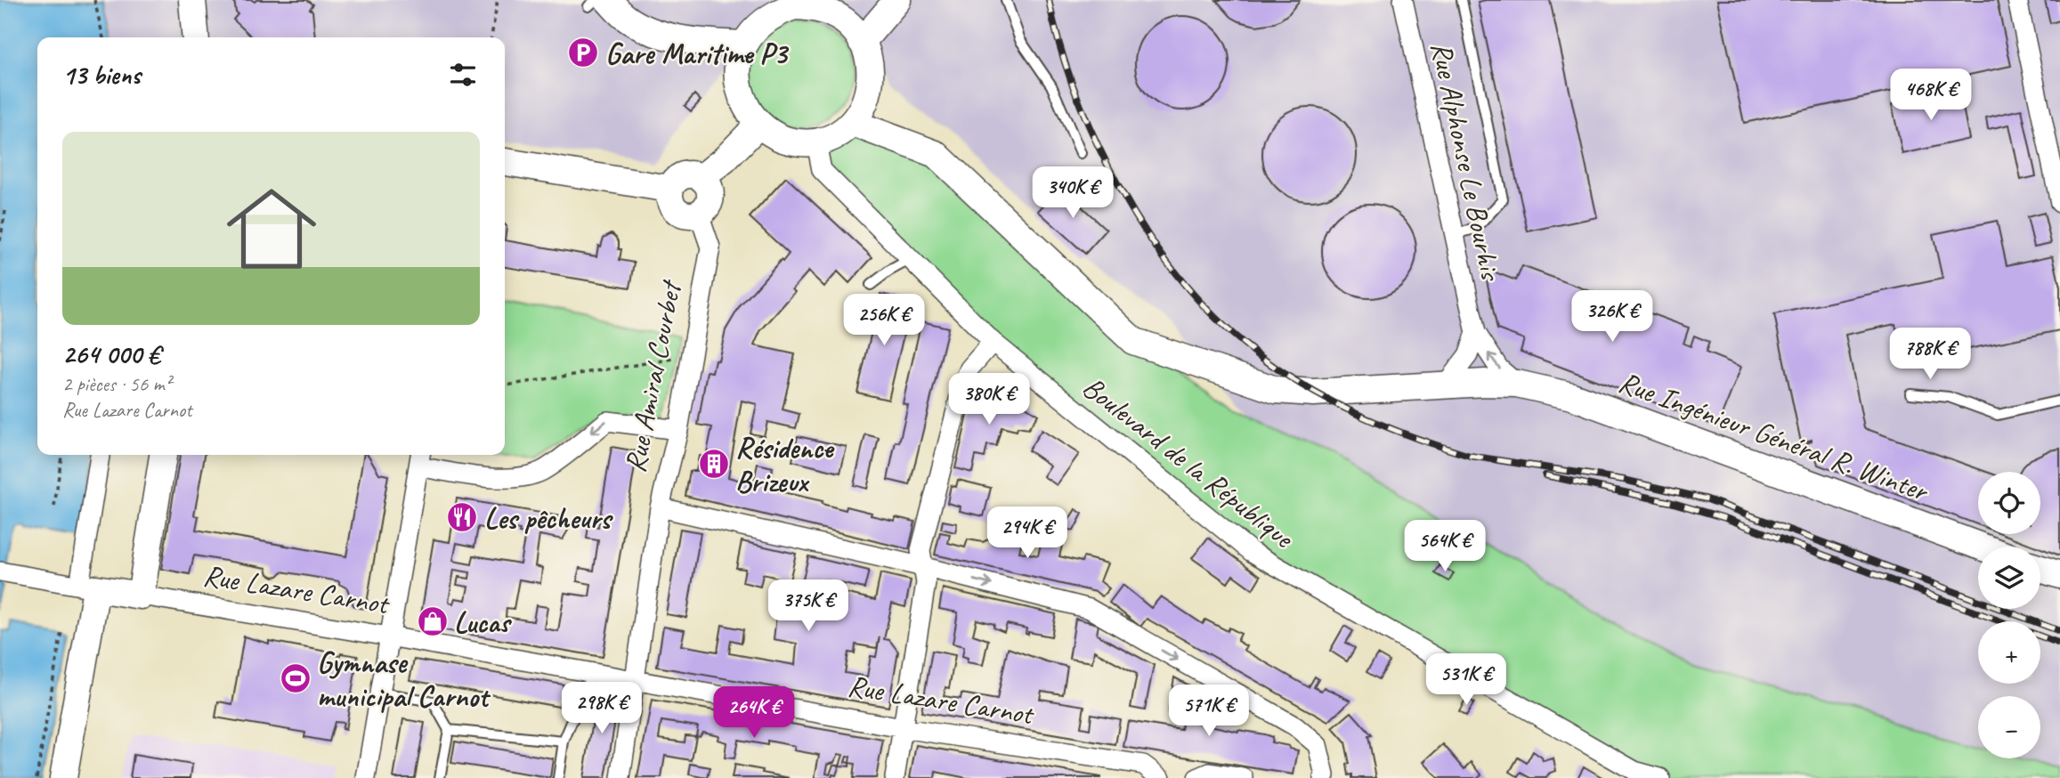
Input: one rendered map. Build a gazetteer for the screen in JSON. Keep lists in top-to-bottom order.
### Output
{
  "streets": {
    "street": [
      "Rue Alphonse Le Bourhis",
      "Rue Amiral Courbet",
      "Rue Ingénieur Général R. Winter",
      "Boulevard de la République",
      "Rue Lazare Carnot"
    ]
  },
  "crossings": [
    ["Rue Alphonse Le Bourhis", "Rue Ingénieur Général R. Winter"],
    ["Rue Amiral Courbet", "Rue Lazare Carnot"],
    ["Rue Ingénieur Général R. Winter", "Boulevard de la République"]
  ],
  "places": {
    "parking": ["Gare Maritime P3"],
    "building": ["Résidence Brizeux"],
    "restaurant": ["Les pêcheurs"],
    "shop": ["Lucas"],
    "sports": ["Gymnase municipal Carnot"]
  },
  "page": {
    "heading": "13 biens",
    "price": [
      "468K €",
      "340K €",
      "326K €",
      "256K €",
      "788K €",
      "380K €",
      "294K €",
      "564K €",
      "375K €",
      "531K €",
      "298K €",
      "571K €",
      "264K €"
    ],
    "list": [
      {
        "name": "264 000 €",
        "note": "2 pièces · 56 m² · Rue Lazare Carnot"
      }
    ],
    "map_buttons": ["+", "−"]
  }
}
